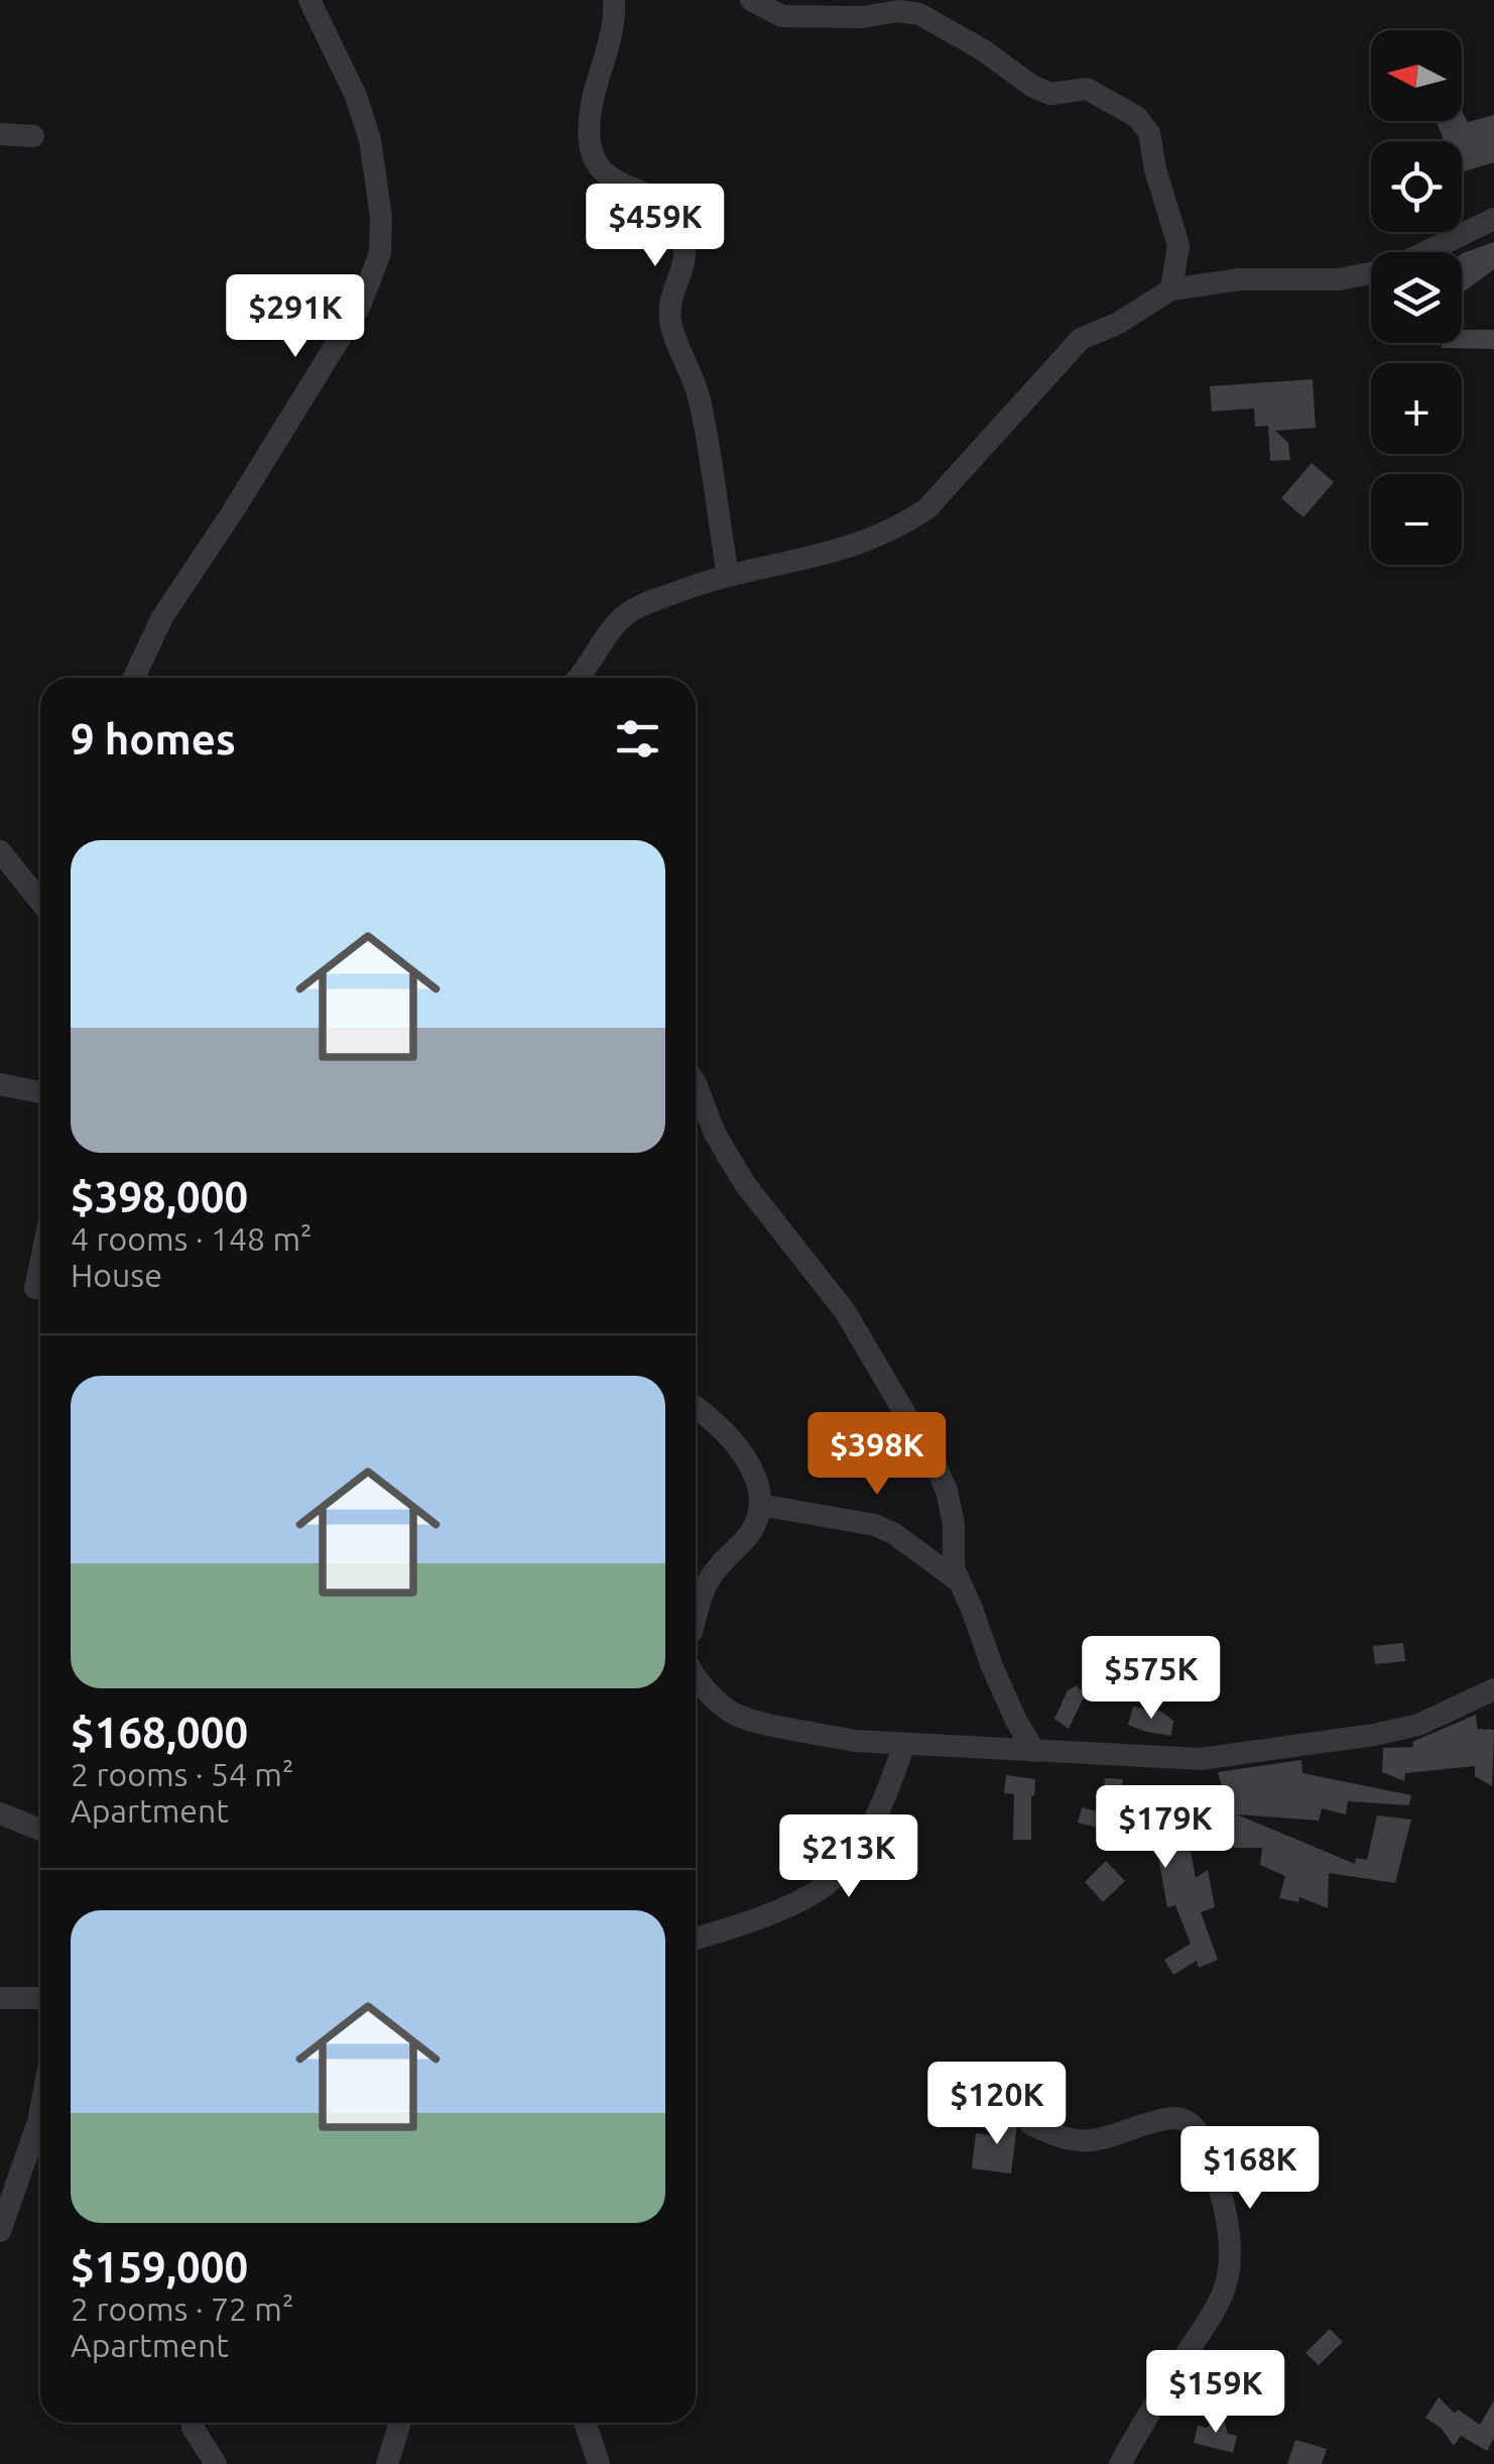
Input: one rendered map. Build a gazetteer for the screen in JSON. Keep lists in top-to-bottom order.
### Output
{
  "north": "left",
  "page": {
    "map_buttons": ["+", "−"],
    "price": [
      "$459K",
      "$291K",
      "$398K",
      "$575K",
      "$179K",
      "$213K",
      "$120K",
      "$168K",
      "$159K"
    ],
    "heading": "9 homes",
    "list": [
      {
        "name": "$398,000",
        "note": "4 rooms · 148 m² · House"
      },
      {
        "name": "$168,000",
        "note": "2 rooms · 54 m² · Apartment"
      },
      {
        "name": "$159,000",
        "note": "2 rooms · 72 m² · Apartment"
      }
    ]
  }
}
